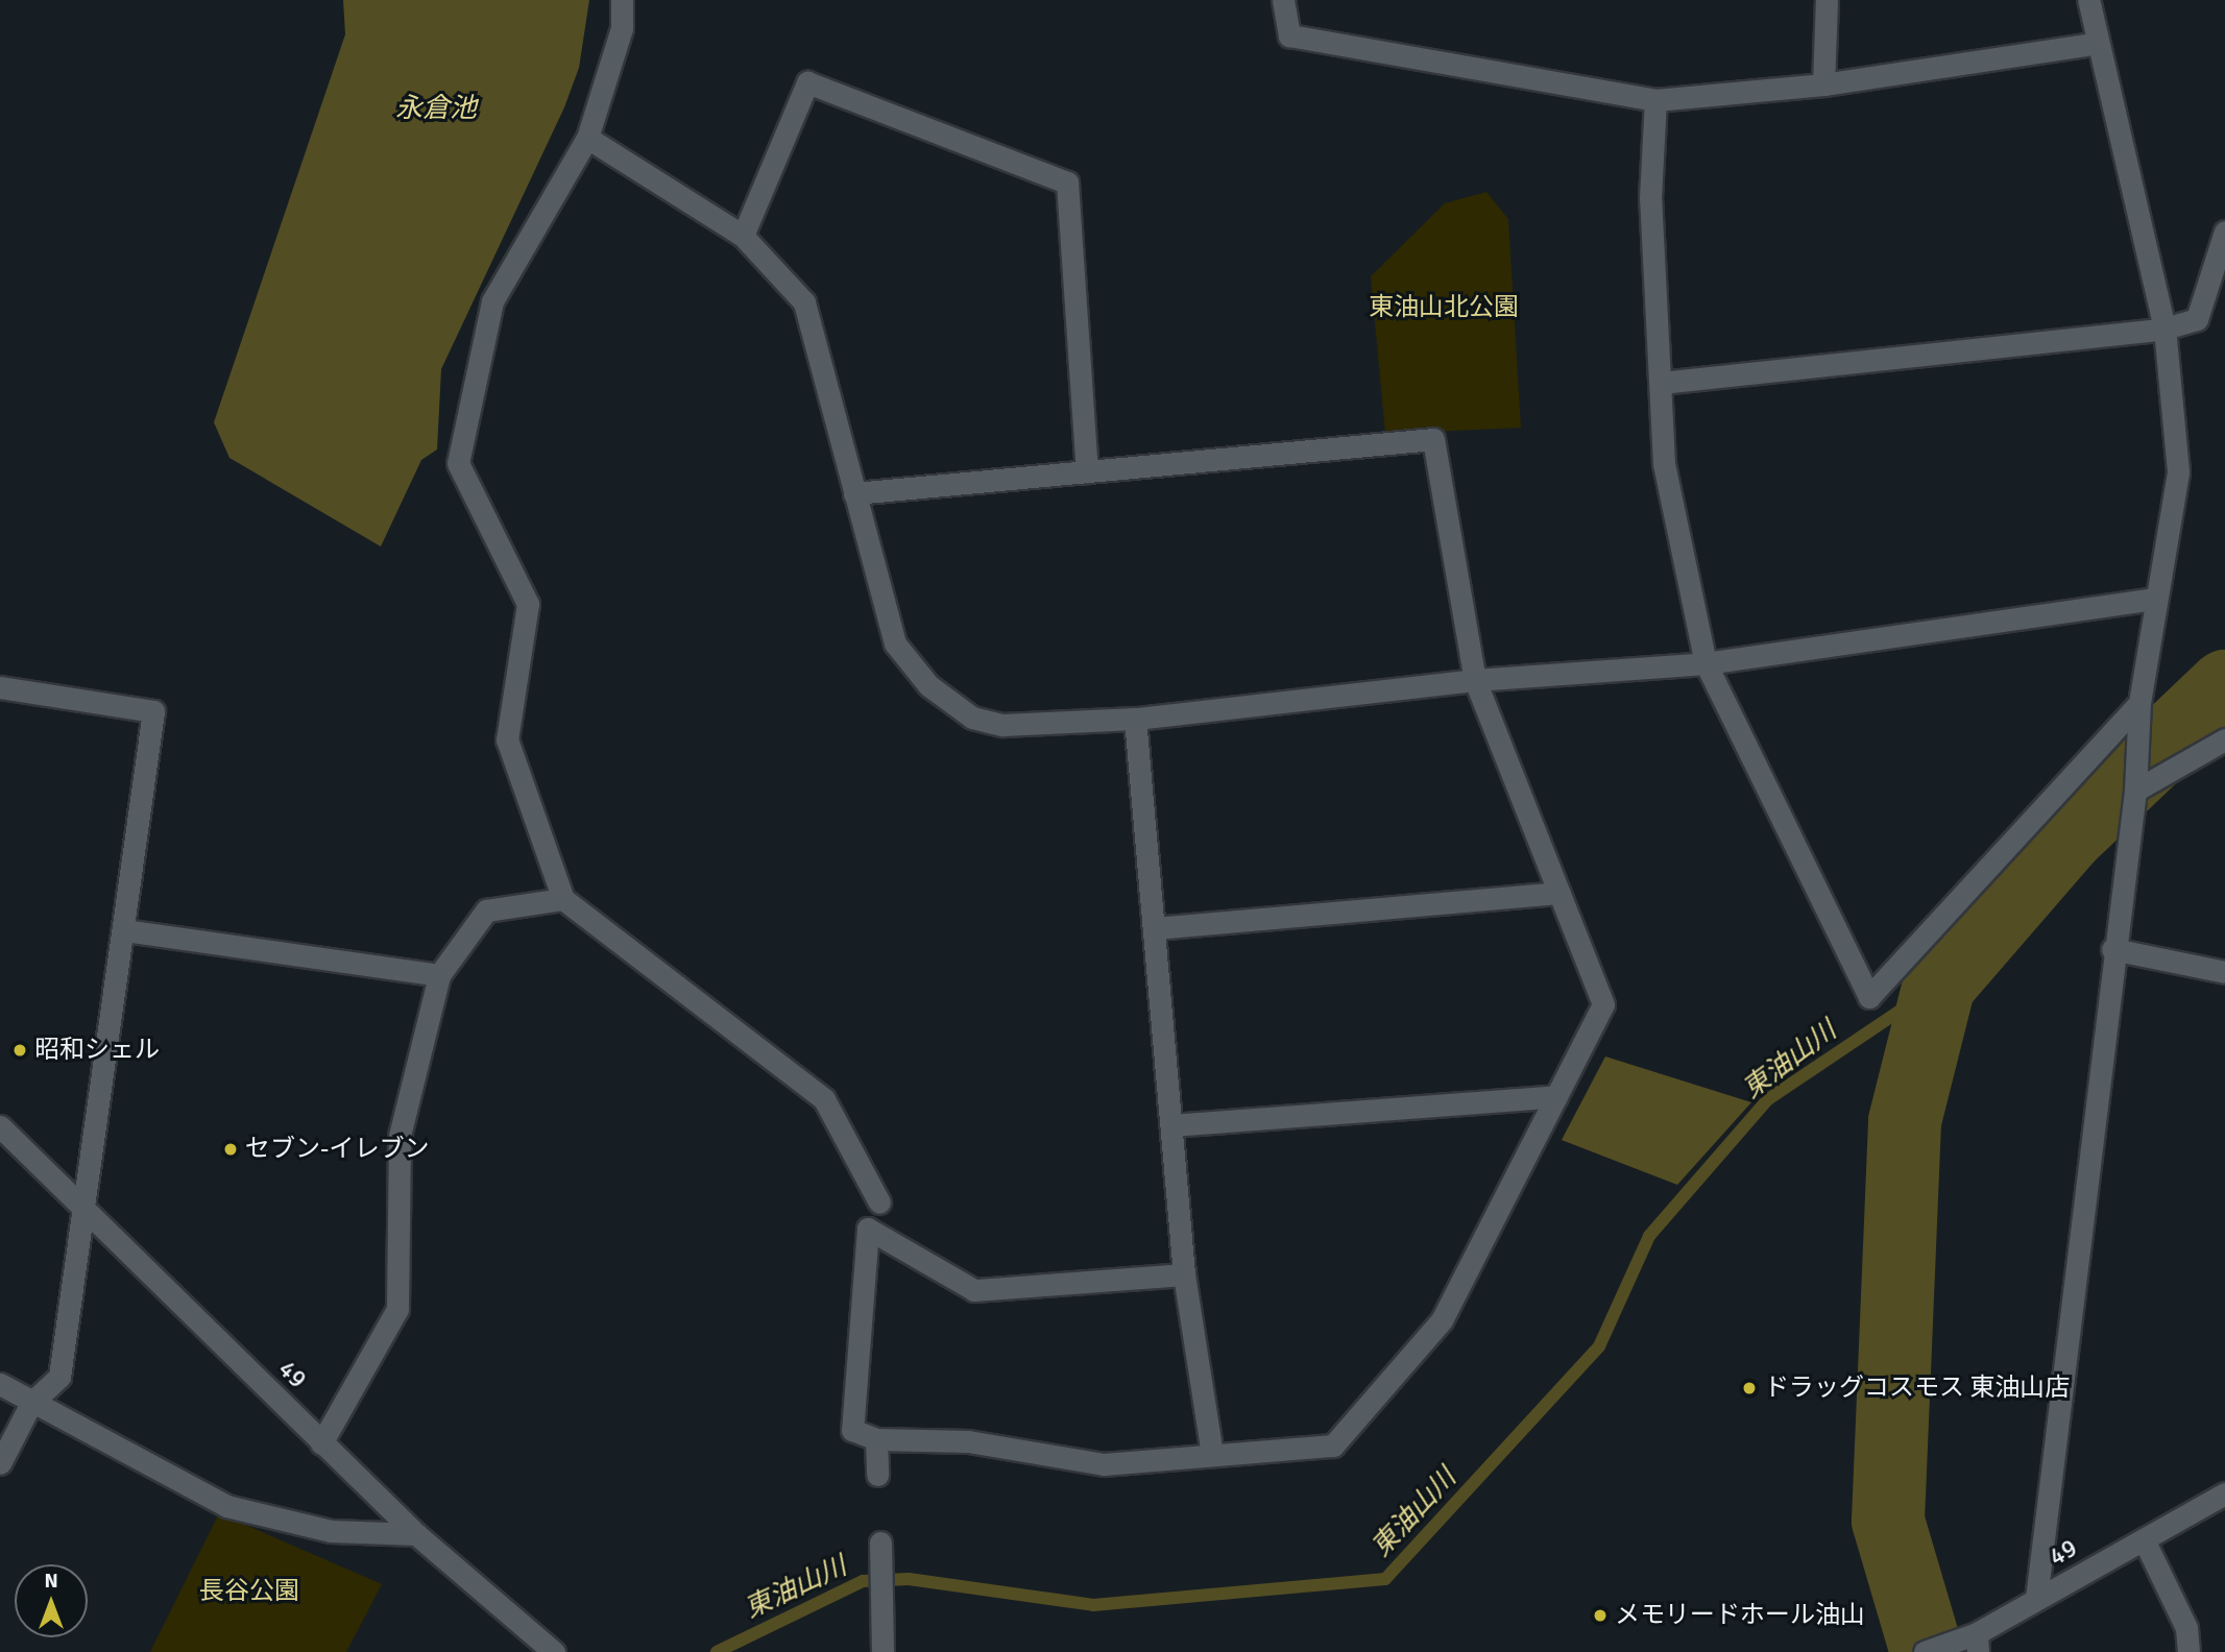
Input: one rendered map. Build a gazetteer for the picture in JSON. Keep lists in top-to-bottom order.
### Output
{
  "streets": {
    "street": ["49"]
  },
  "water": ["永倉池", "東油山川"],
  "parks": ["東油山北公園", "長谷公園"],
  "places": [
    "昭和シェル",
    "セブン-イレブン",
    "ドラッグコスモス 東油山店",
    "メモリードホール油山"
  ],
  "north": "top"
}
